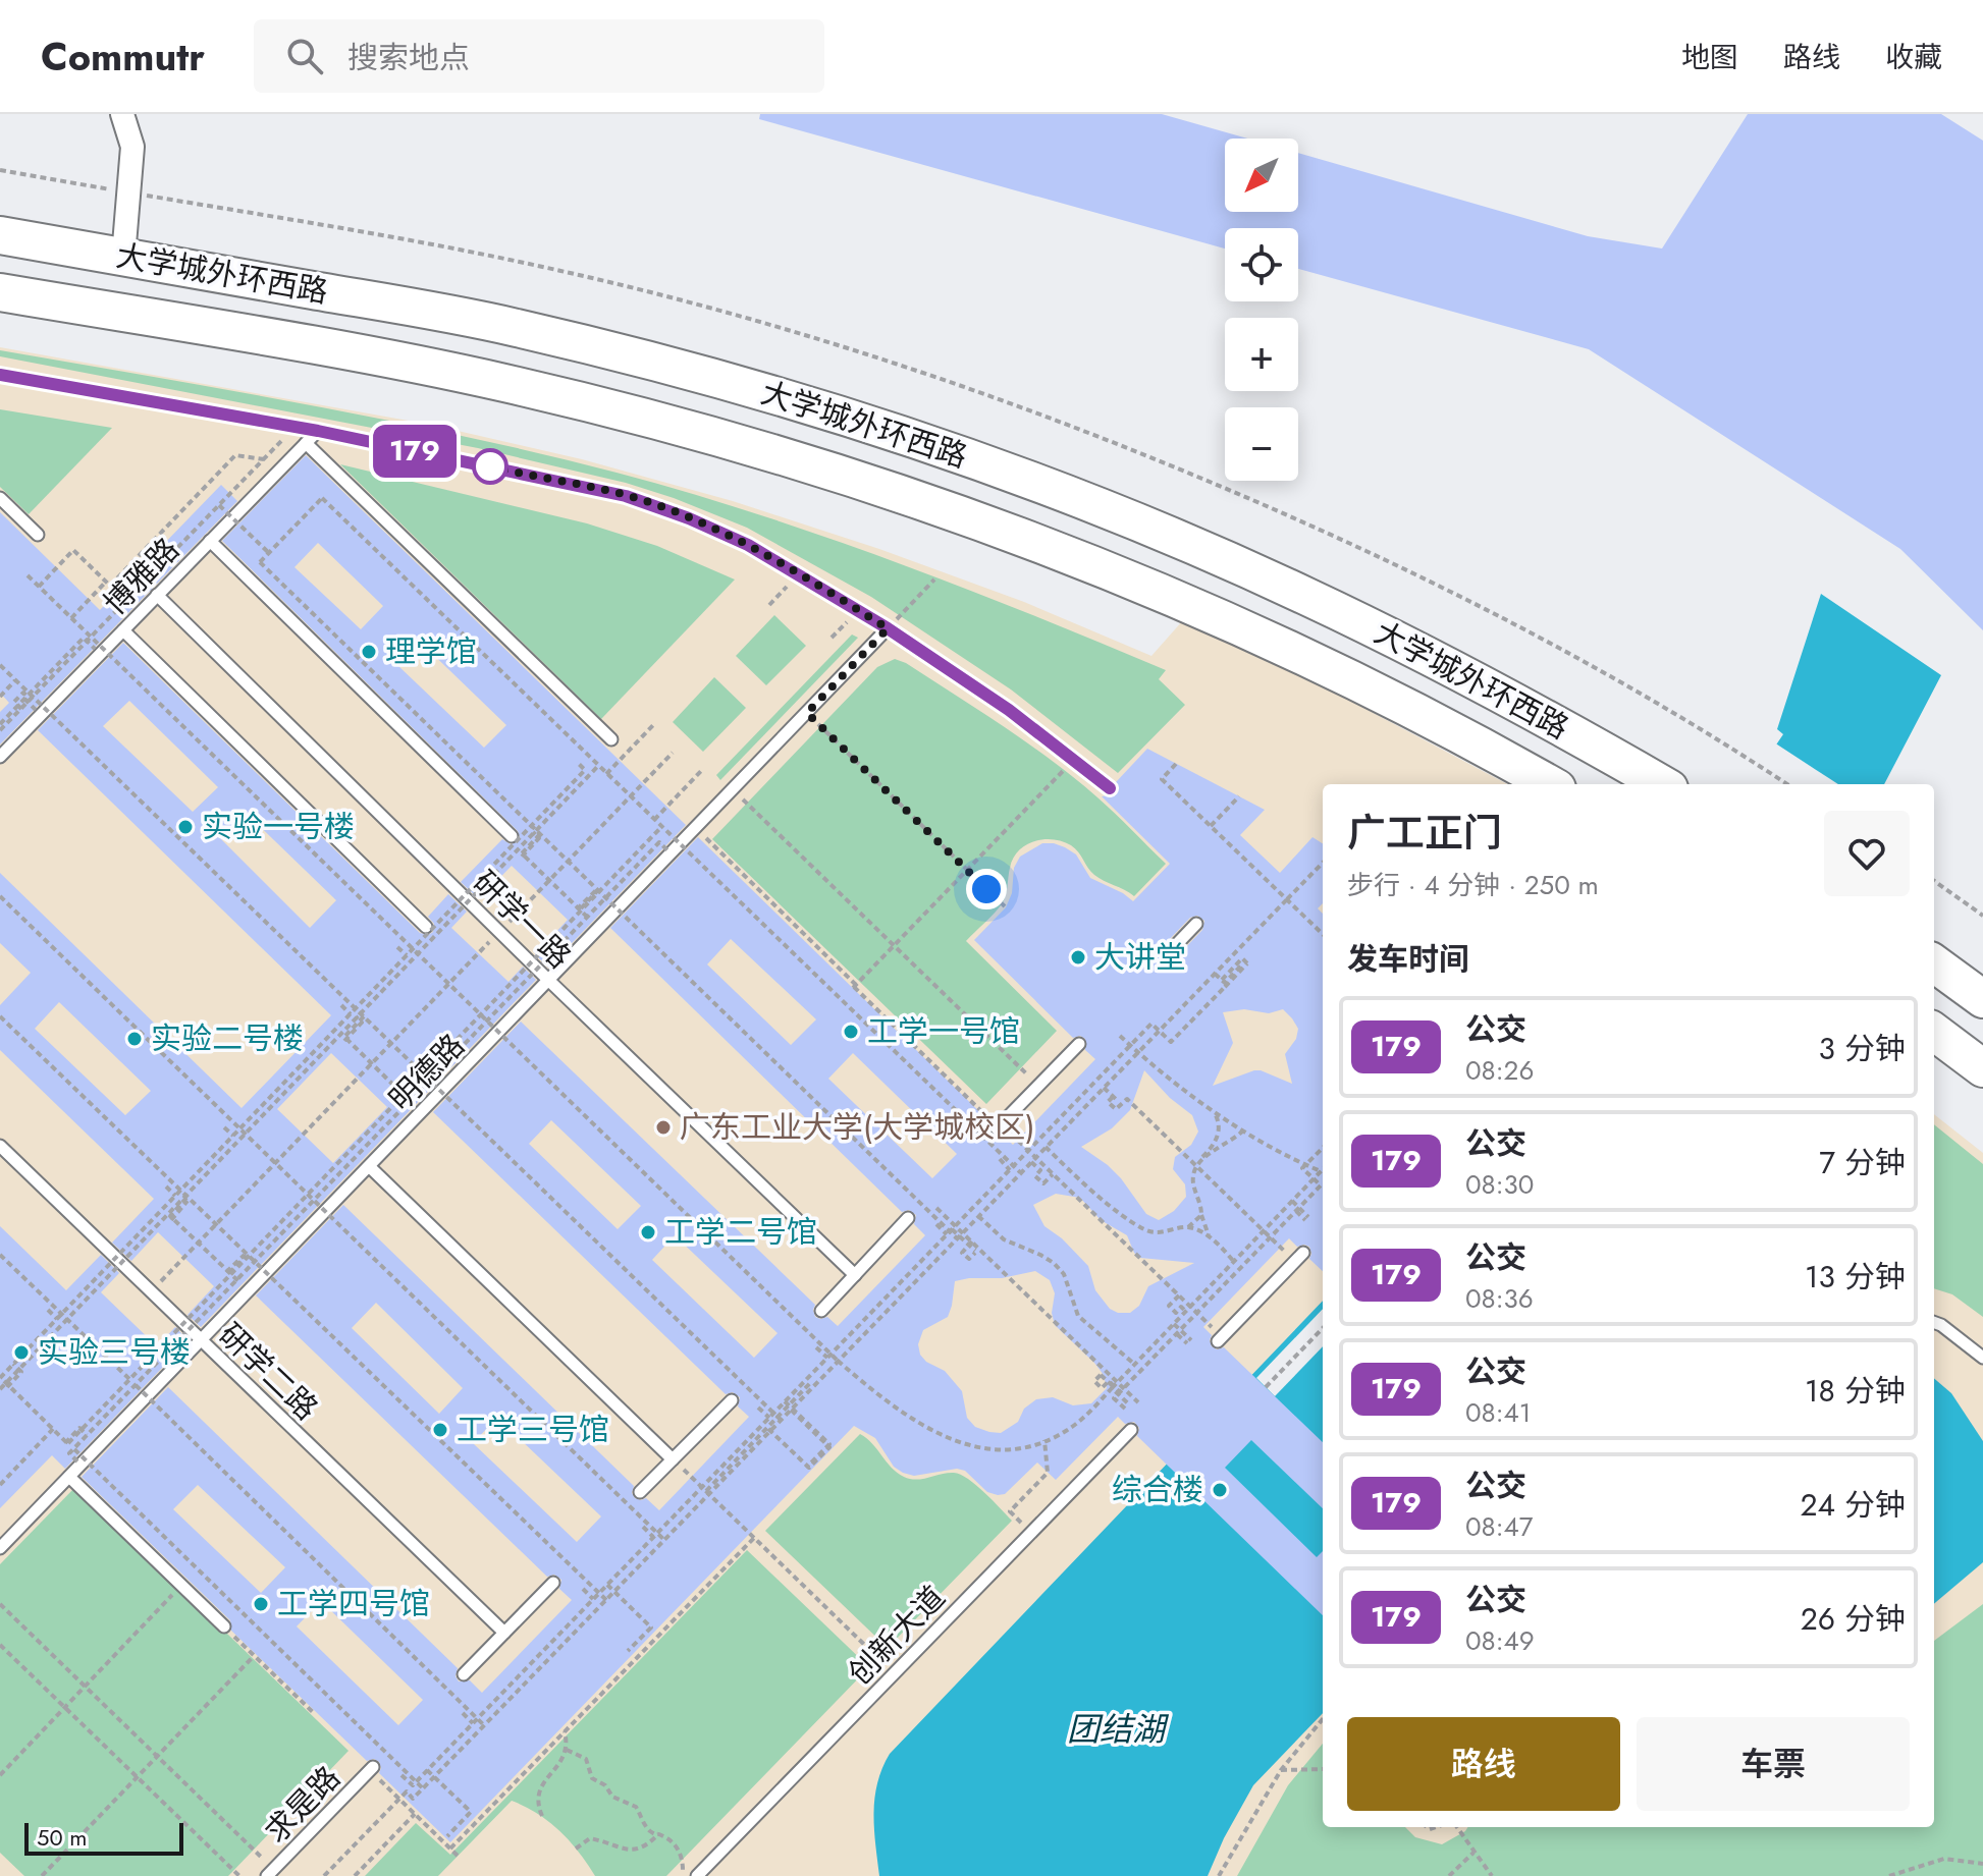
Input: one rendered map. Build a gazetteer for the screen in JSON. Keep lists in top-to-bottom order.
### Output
{
  "streets": {
    "main road": ["大学城外环西路"],
    "lane": [
      "博雅路",
      "研学一路",
      "明德路",
      "研学二路",
      "创新大道",
      "求是路"
    ]
  },
  "crossings": [
    ["博雅路", "研学一路"],
    ["研学一路", "明德路"],
    ["明德路", "研学二路"]
  ],
  "water": ["团结湖"],
  "places": [
    "理学馆",
    "实验一号楼",
    "大讲堂",
    "工学一号馆",
    "实验二号楼",
    "广东工业大学(大学城校区)",
    "工学二号馆",
    "实验三号楼",
    "工学三号馆",
    "综合楼",
    "工学四号馆"
  ],
  "lines": ["bus line 179"],
  "scale_bar": "50 m",
  "north": "bottom left",
  "page": {
    "header": "Commutr",
    "search": "搜索地点",
    "nav": ["地图", "路线", "收藏"],
    "on_map": "179",
    "map_buttons": ["+", "−"],
    "heading": [
      ["广工正门", "步行 · 4 分钟 · 250 m"],
      "发车时间"
    ],
    "list": [
      {
        "mark": "179",
        "name": "公交",
        "note": "08:26",
        "value": "3 分钟"
      },
      {
        "mark": "179",
        "name": "公交",
        "note": "08:30",
        "value": "7 分钟"
      },
      {
        "mark": "179",
        "name": "公交",
        "note": "08:36",
        "value": "13 分钟"
      },
      {
        "mark": "179",
        "name": "公交",
        "note": "08:41",
        "value": "18 分钟"
      },
      {
        "mark": "179",
        "name": "公交",
        "note": "08:47",
        "value": "24 分钟"
      },
      {
        "mark": "179",
        "name": "公交",
        "note": "08:49",
        "value": "26 分钟"
      }
    ],
    "buttons": ["路线", "车票"],
    "scale": "50 m"
  }
}
